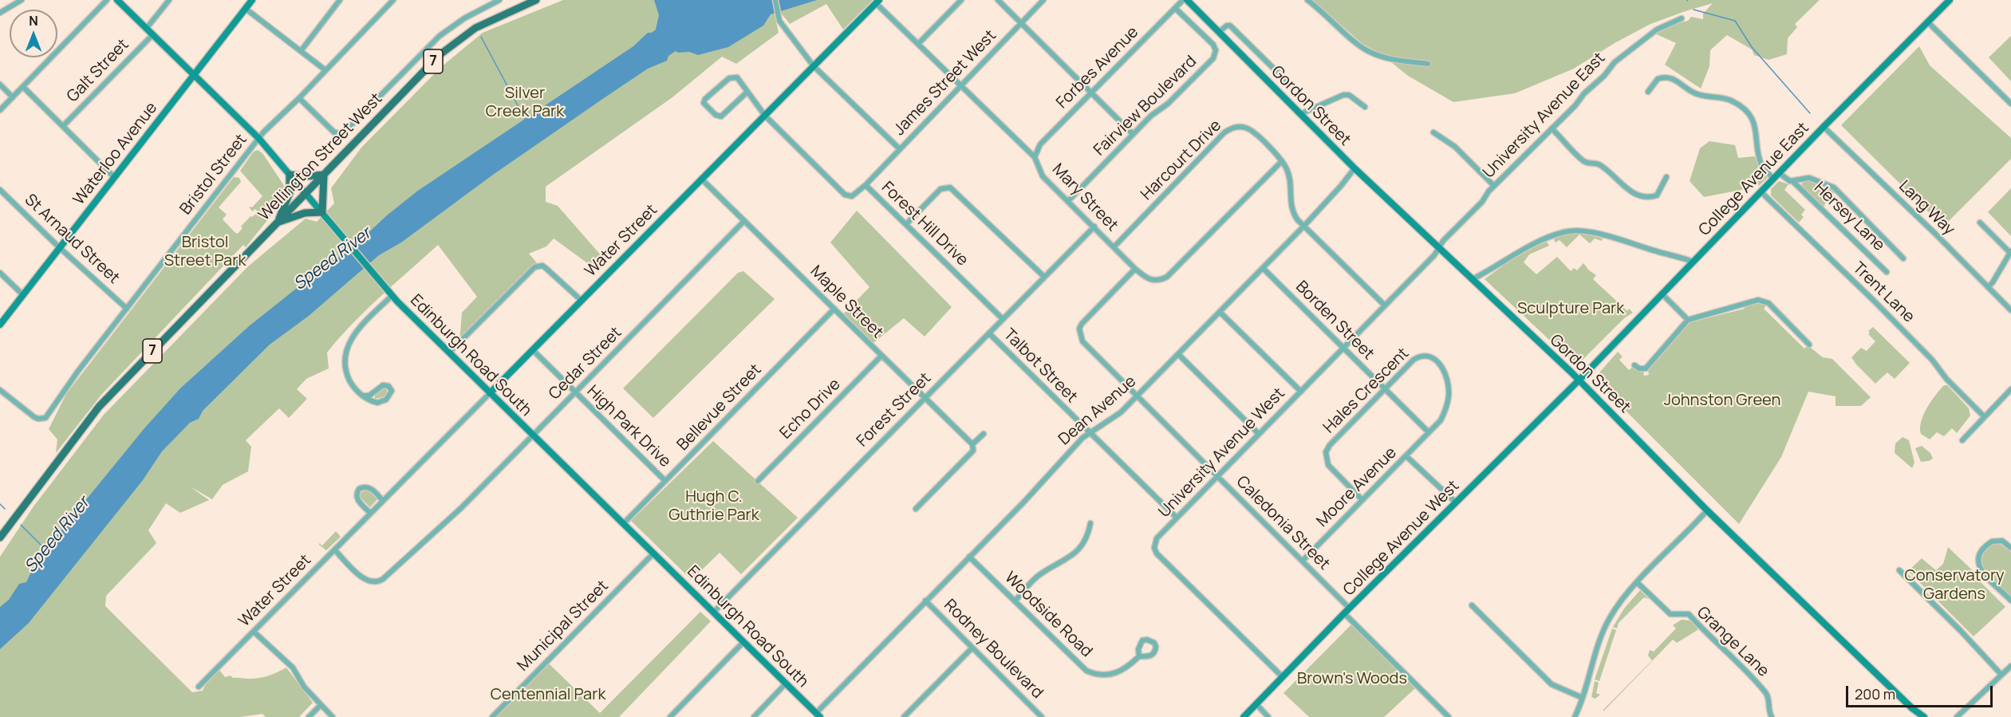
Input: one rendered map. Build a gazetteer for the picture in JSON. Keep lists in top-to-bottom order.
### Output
{
  "streets": {
    "main road": [
      "7",
      "Gordon Street",
      "Waterloo Avenue",
      "Wellington Street West",
      "College Avenue East",
      "Water Street",
      "Edinburgh Road South",
      "College Avenue West"
    ],
    "street": [
      "Forbes Avenue",
      "Galt Street",
      "James Street West",
      "Fairview Boulevard",
      "University Avenue East",
      "Harcourt Drive",
      "Bristol Street",
      "Mary Street",
      "Lang Way",
      "Hersey Lane",
      "Forest Hill Drive",
      "St Arnaud Street",
      "Trent Lane",
      "Maple Street",
      "Borden Street",
      "Cedar Street",
      "Talbot Street",
      "Hales Crescent",
      "Bellevue Street",
      "Echo Drive",
      "Forest Street",
      "Dean Avenue",
      "High Park Drive",
      "University Avenue West",
      "Moore Avenue",
      "Caledonia Street",
      "Woodside Road",
      "Municipal Street",
      "Grange Lane",
      "Rodney Boulevard"
    ]
  },
  "crossings": [
    ["Forbes Avenue", "Fairview Boulevard"],
    ["Forbes Avenue", "Mary Street"],
    ["Galt Street", "Edinburgh Road South"],
    ["James Street West", "Mary Street"],
    ["James Street West", "Forest Hill Drive"],
    ["Fairview Boulevard", "Mary Street"],
    ["Gordon Street", "University Avenue East"],
    ["Gordon Street", "College Avenue East"],
    ["Gordon Street", "Dean Avenue"],
    ["Gordon Street", "University Avenue West"],
    ["Gordon Street", "College Avenue West"],
    ["University Avenue East", "University Avenue West"],
    ["Waterloo Avenue", "St Arnaud Street"],
    ["Waterloo Avenue", "Edinburgh Road South"],
    ["Wellington Street West", "Edinburgh Road South"],
    ["Harcourt Drive", "Mary Street"],
    ["Harcourt Drive", "Dean Avenue"],
    ["Harcourt Drive", "University Avenue West"],
    ["Bristol Street", "St Arnaud Street"],
    ["Bristol Street", "Edinburgh Road South"],
    ["College Avenue East", "Lang Way"],
    ["College Avenue East", "Hersey Lane"],
    ["College Avenue East", "Trent Lane"],
    ["College Avenue East", "College Avenue West"],
    ["Mary Street", "Water Street"],
    ["Mary Street", "Forest Street"],
    ["Mary Street", "Caledonia Street"],
    ["Forest Hill Drive", "Water Street"],
    ["Forest Hill Drive", "Forest Street"],
    ["Water Street", "Maple Street"],
    ["Water Street", "Edinburgh Road South"],
    ["Water Street", "Cedar Street"],
    ["Water Street", "High Park Drive"],
    ["Maple Street", "Cedar Street"],
    ["Maple Street", "Bellevue Street"],
    ["Maple Street", "Echo Drive"],
    ["Maple Street", "Forest Street"],
    ["Borden Street", "Hales Crescent"],
    ["Borden Street", "Dean Avenue"],
    ["Borden Street", "University Avenue West"],
    ["Borden Street", "Moore Avenue"],
    ["Edinburgh Road South", "Cedar Street"],
    ["Edinburgh Road South", "Bellevue Street"],
    ["Edinburgh Road South", "Forest Street"],
    ["Edinburgh Road South", "Dean Avenue"],
    ["Edinburgh Road South", "Municipal Street"],
    ["Cedar Street", "High Park Drive"],
    ["Talbot Street", "Forest Street"],
    ["Talbot Street", "Dean Avenue"],
    ["Talbot Street", "University Avenue West"],
    ["Hales Crescent", "Moore Avenue"],
    ["Bellevue Street", "High Park Drive"],
    ["Dean Avenue", "Caledonia Street"],
    ["Dean Avenue", "Woodside Road"],
    ["Dean Avenue", "Rodney Boulevard"],
    ["University Avenue West", "Caledonia Street"],
    ["University Avenue West", "College Avenue West"],
    ["Moore Avenue", "Caledonia Street"],
    ["Caledonia Street", "College Avenue West"]
  ],
  "water": ["Speed River"],
  "parks": [
    "Silver Creek Park",
    "Bristol Street Park",
    "Sculpture Park",
    "Johnston Green",
    "Hugh C. Guthrie Park",
    "Conservatory Gardens",
    "Brown's Woods",
    "Centennial Park"
  ],
  "scale_bar": "200 m",
  "north": "top"
}
